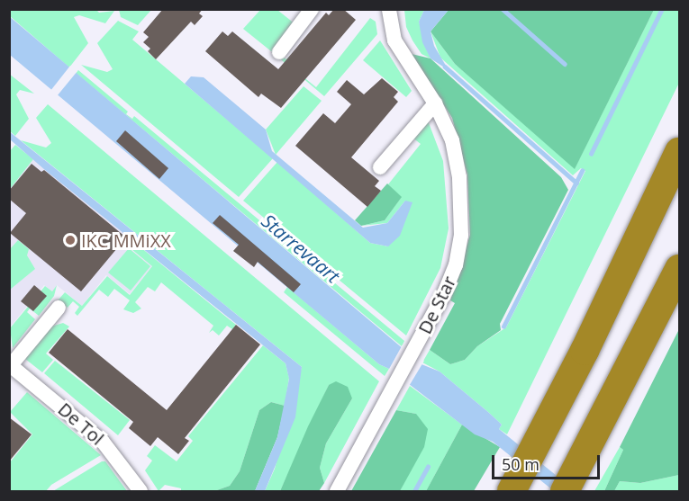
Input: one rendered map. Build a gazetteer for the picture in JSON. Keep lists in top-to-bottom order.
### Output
{
  "streets": {
    "street": ["De Star", "De Tol"]
  },
  "water": ["Starrevaart"],
  "places": ["IKC MMiXX"],
  "scale_bar": "50 m"
}
